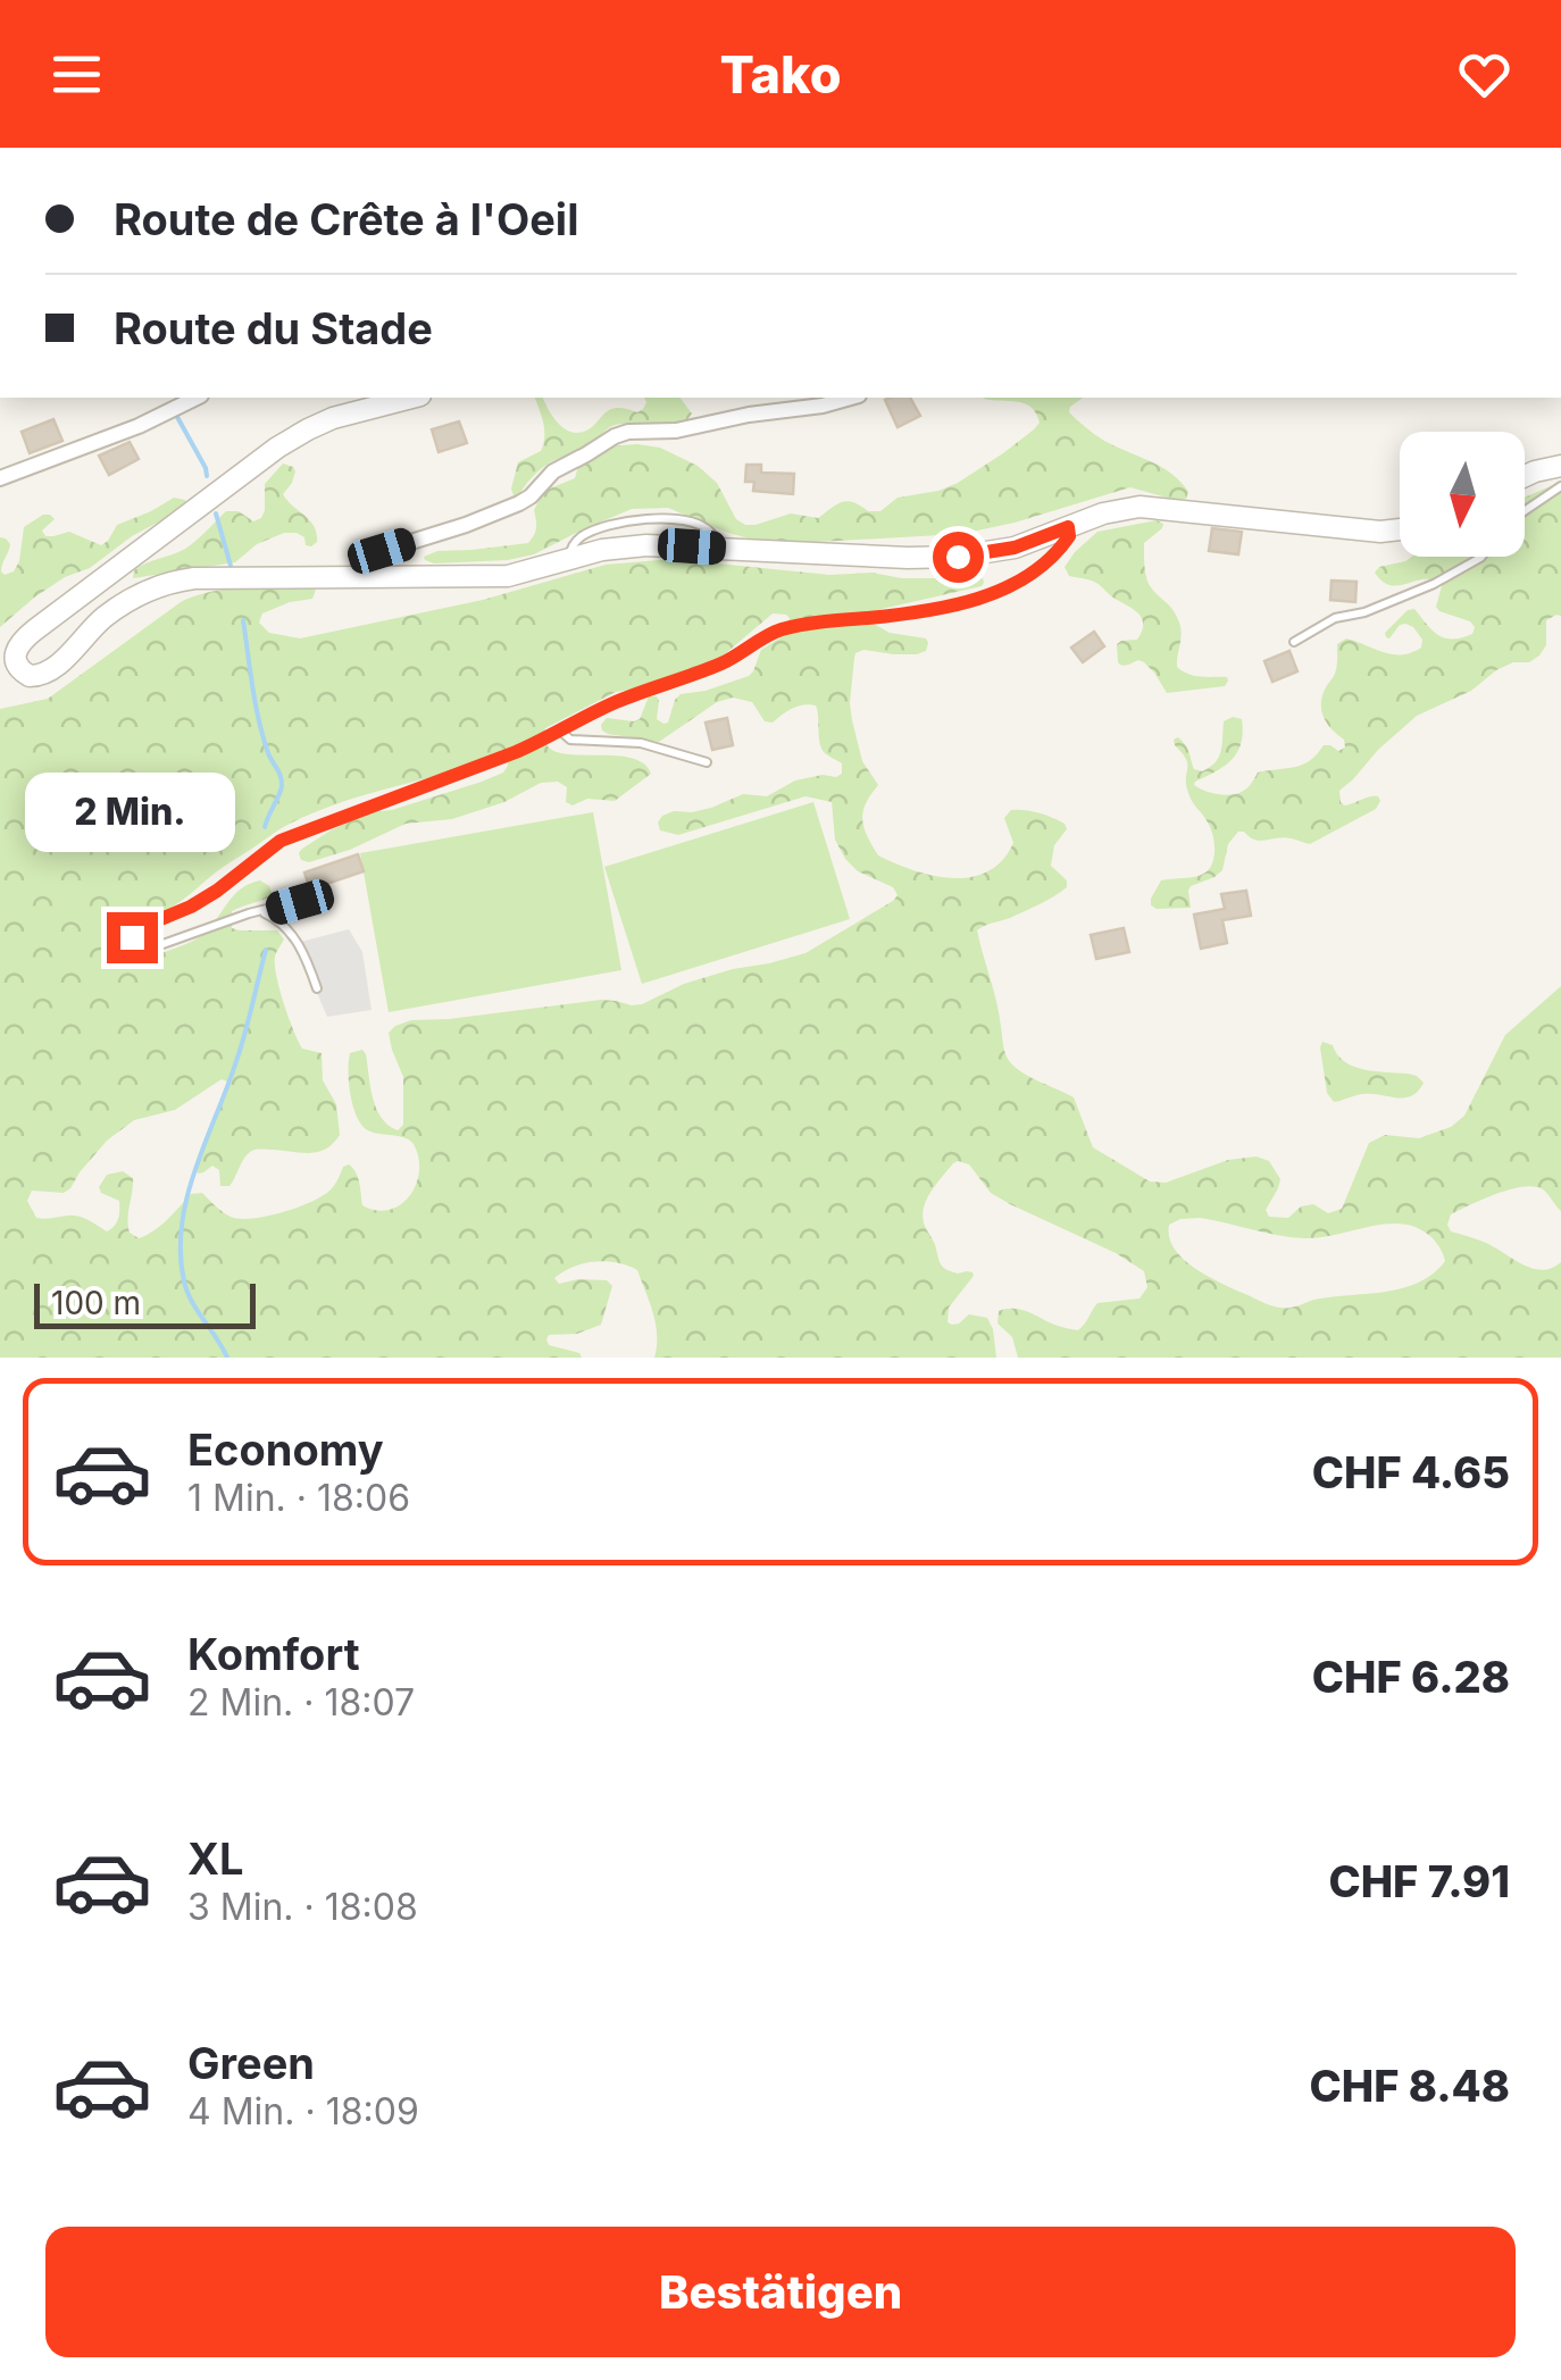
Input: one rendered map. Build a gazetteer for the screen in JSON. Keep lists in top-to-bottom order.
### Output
{
  "scale_bar": "100 m",
  "north": "bottom",
  "page": {
    "header": "Tako",
    "banner": ["Route de Crête à l'Oeil", "Route du Stade"],
    "bubble": "2 Min.",
    "scale": "100 m",
    "list": [
      {
        "name": "Economy",
        "note": "1 Min. · 18:06",
        "value": "CHF 4.65"
      },
      {
        "name": "Komfort",
        "note": "2 Min. · 18:07",
        "value": "CHF 6.28"
      },
      {
        "name": "XL",
        "note": "3 Min. · 18:08",
        "value": "CHF 7.91"
      },
      {
        "name": "Green",
        "note": "4 Min. · 18:09",
        "value": "CHF 8.48"
      }
    ],
    "buttons": "Bestätigen"
  }
}
